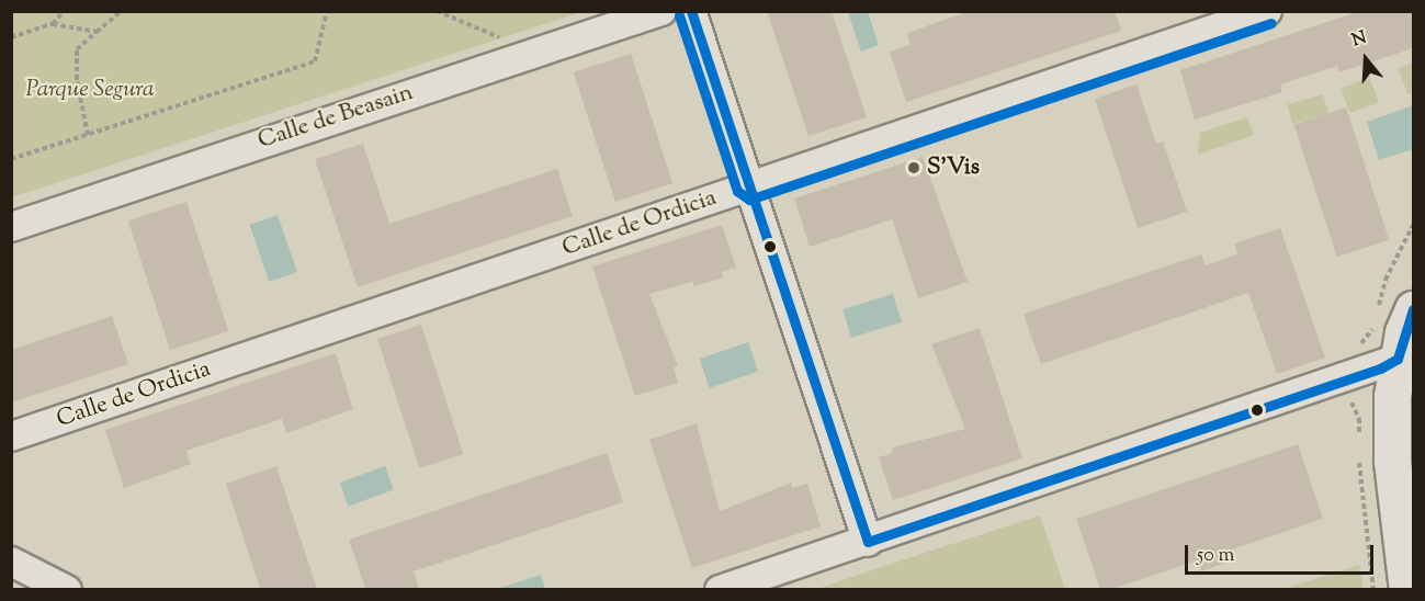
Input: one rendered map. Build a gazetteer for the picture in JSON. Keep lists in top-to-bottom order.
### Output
{
  "streets": {
    "street": ["Calle de Beasain", "Calle de Ordicia"]
  },
  "parks": ["Parque Segura"],
  "places": ["S'Vis"],
  "scale_bar": "50 m",
  "north": "top"
}
